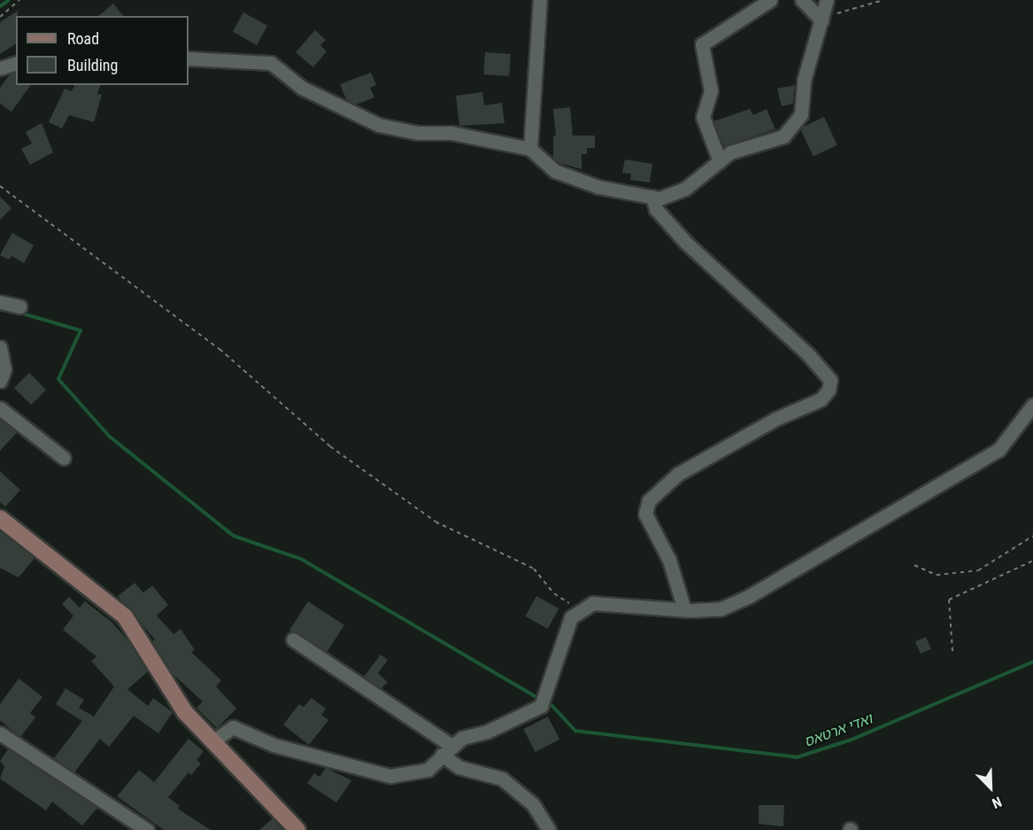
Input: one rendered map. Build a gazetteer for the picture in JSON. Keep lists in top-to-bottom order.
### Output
{
  "water": ["ואדי ארטאס"],
  "legend": ["Road", "Building"],
  "north": "bottom right"
}
